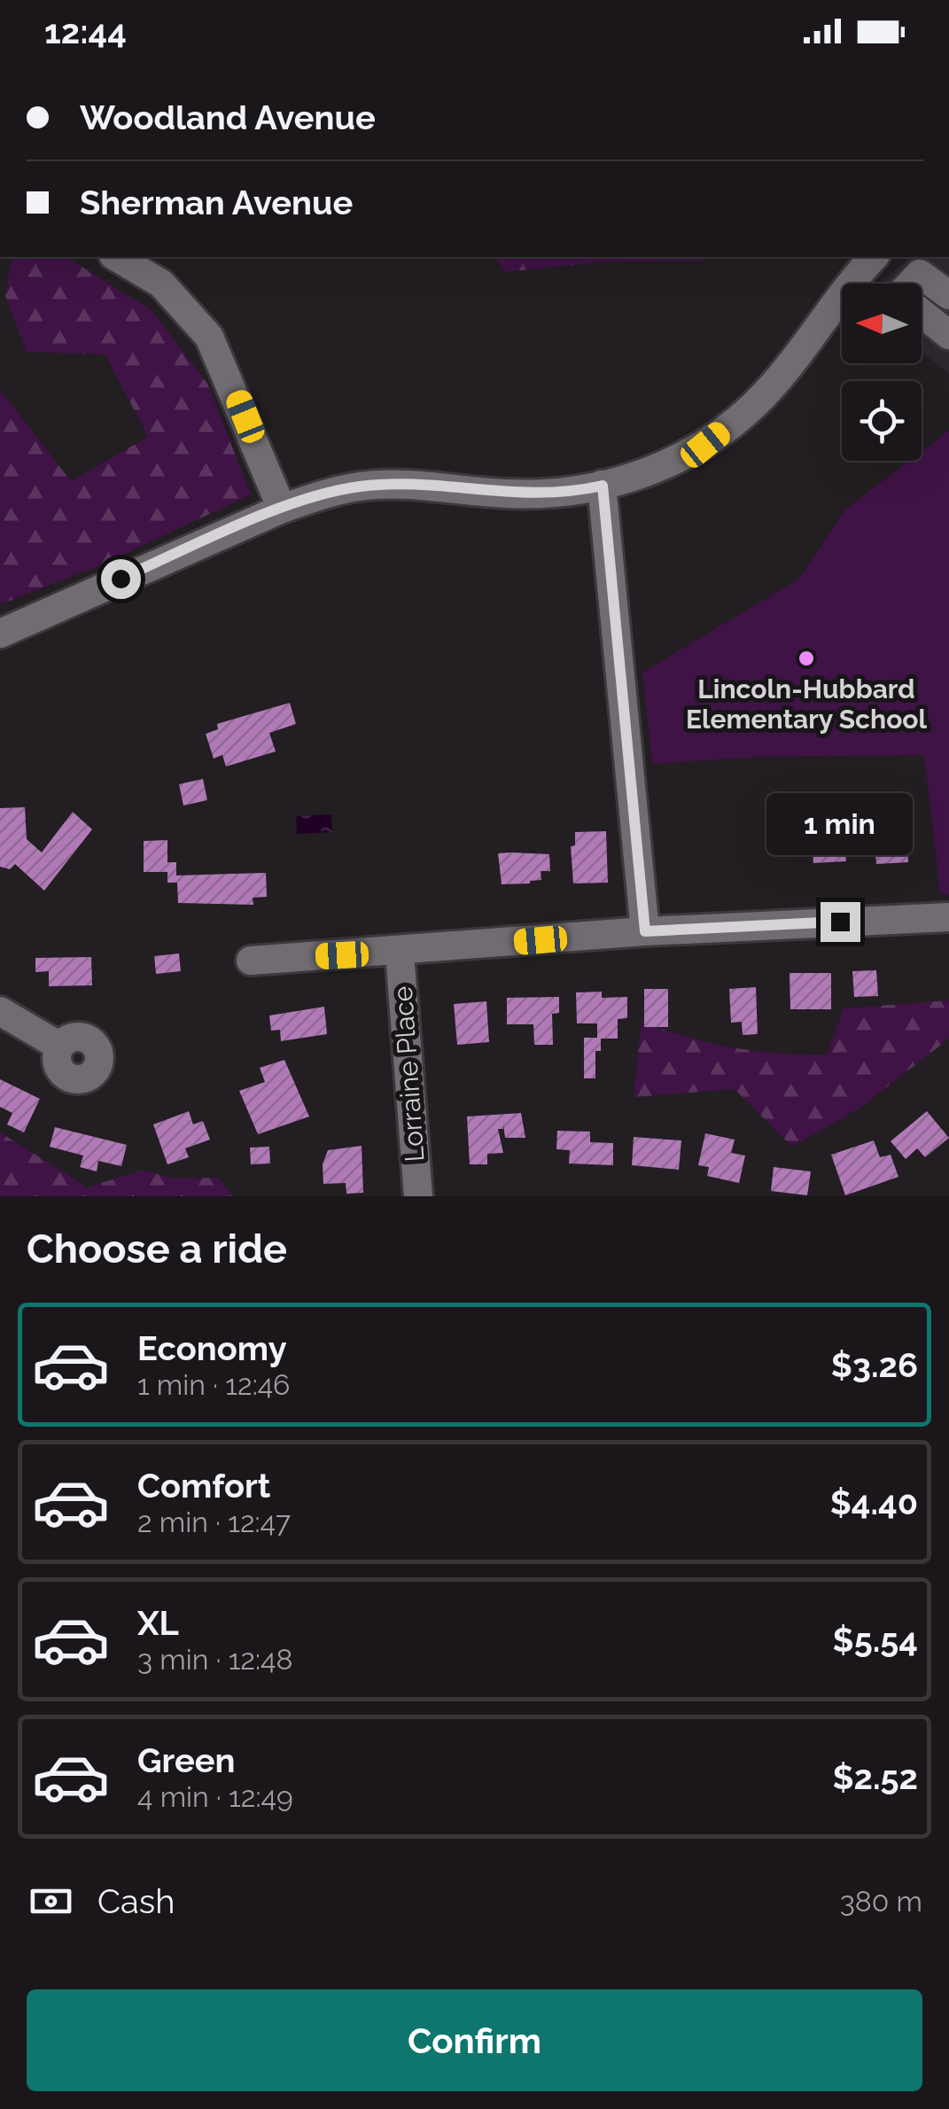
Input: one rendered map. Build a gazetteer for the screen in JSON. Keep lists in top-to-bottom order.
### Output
{
  "streets": {
    "street": ["Lorraine Place"]
  },
  "places": ["Lincoln-Hubbard Elementary School"],
  "north": "left",
  "page": {
    "status": "12:44",
    "banner": ["Woodland Avenue", "Sherman Avenue"],
    "bubble": "1 min",
    "heading": "Choose a ride",
    "list": [
      {
        "name": "Economy",
        "note": "1 min · 12:46",
        "value": "$3.26"
      },
      {
        "name": "Comfort",
        "note": "2 min · 12:47",
        "value": "$4.40"
      },
      {
        "name": "XL",
        "note": "3 min · 12:48",
        "value": "$5.54"
      },
      {
        "name": "Green",
        "note": "4 min · 12:49",
        "value": "$2.52"
      }
    ],
    "pay": ["Cash", "380 m"],
    "buttons": "Confirm"
  }
}
